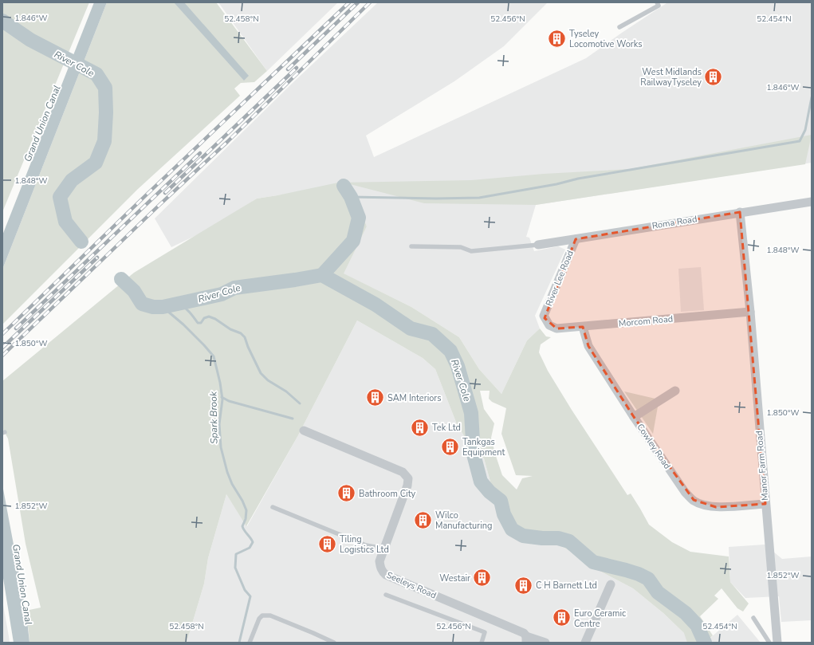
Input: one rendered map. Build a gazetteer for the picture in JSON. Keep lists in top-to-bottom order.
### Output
{
  "streets": {
    "street": [
      "Roma Road",
      "River Lee Road",
      "Morcom Road",
      "Cowley Road",
      "Manor Farm Road",
      "Seeleys Road"
    ]
  },
  "crossings": [
    ["Roma Road", "River Lee Road"],
    ["Roma Road", "Manor Farm Road"],
    ["River Lee Road", "Morcom Road"],
    ["Morcom Road", "Cowley Road"],
    ["Morcom Road", "Manor Farm Road"],
    ["Cowley Road", "Manor Farm Road"]
  ],
  "water": ["River Cole", "Grand Union Canal", "Spark Brook"],
  "places": {
    "building": [
      "Tyseley Locomotive Works",
      "West Midlands RailwayTyseley",
      "SAM Interiors",
      "Tek Ltd",
      "Tankgas Equipment",
      "Bathroom City",
      "Wilco Manufacturing",
      "Tiling Logistics Ltd",
      "Westair",
      "C H Barnett Ltd",
      "Euro Ceramic Centre"
    ]
  },
  "coordinates": [
    "1.846°W",
    "52.458°N",
    "52.456°N",
    "52.454°N",
    "1.848°W",
    "1.850°W",
    "1.852°W"
  ]
}
